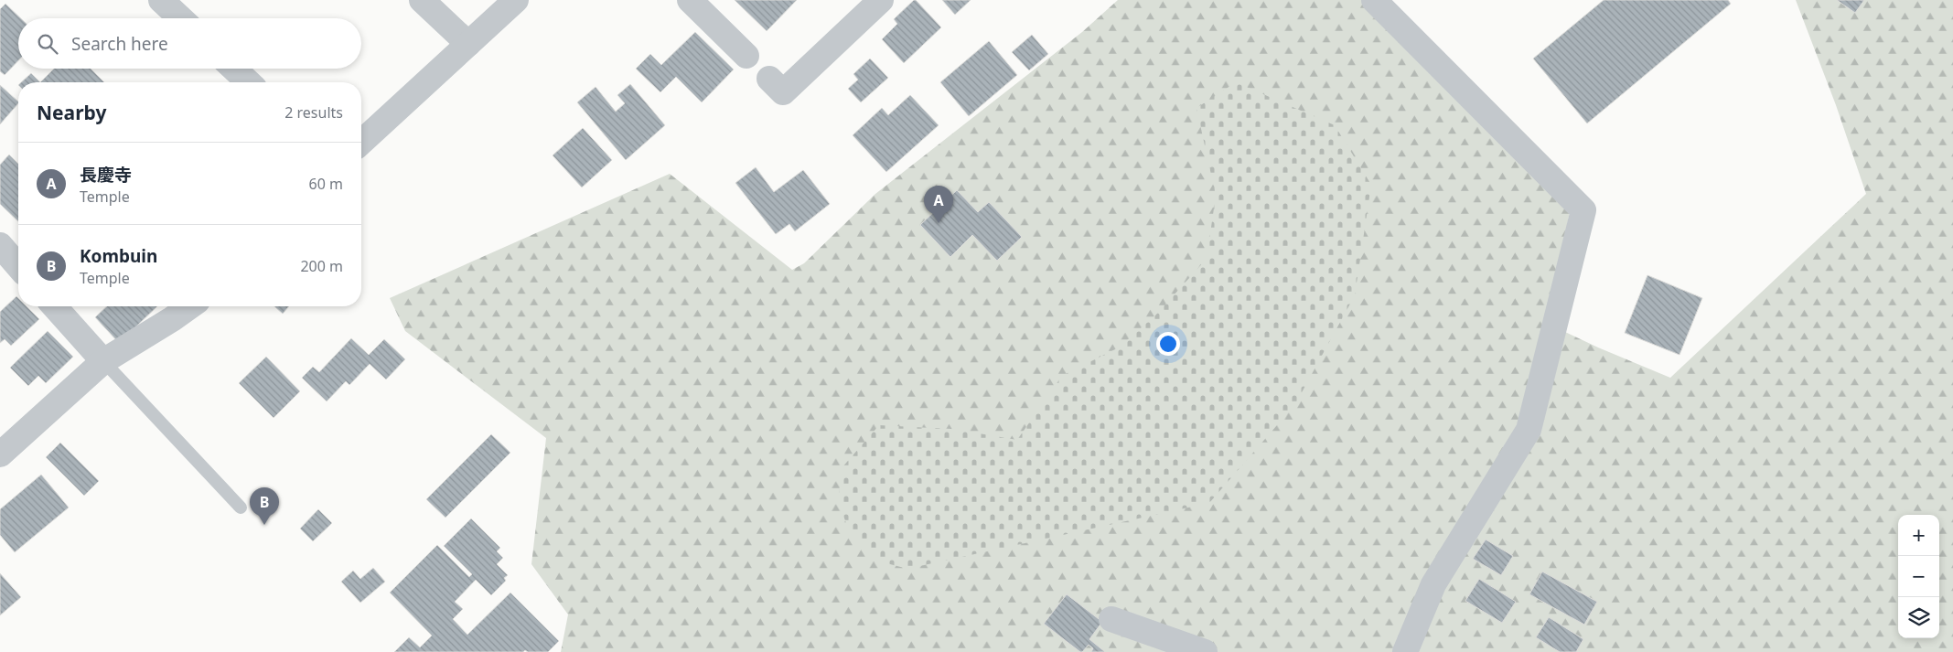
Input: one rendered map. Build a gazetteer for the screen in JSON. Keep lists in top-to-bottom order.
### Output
{
  "page": {
    "search": "Search here",
    "heading": ["Nearby", "2 results"],
    "list": [
      {
        "mark": "A",
        "name": "長慶寺",
        "note": "Temple",
        "value": "60 m"
      },
      {
        "mark": "B",
        "name": "Kombuin",
        "note": "Temple",
        "value": "200 m"
      }
    ],
    "pins": ["A", "B"],
    "map_buttons": ["+", "−"]
  }
}
